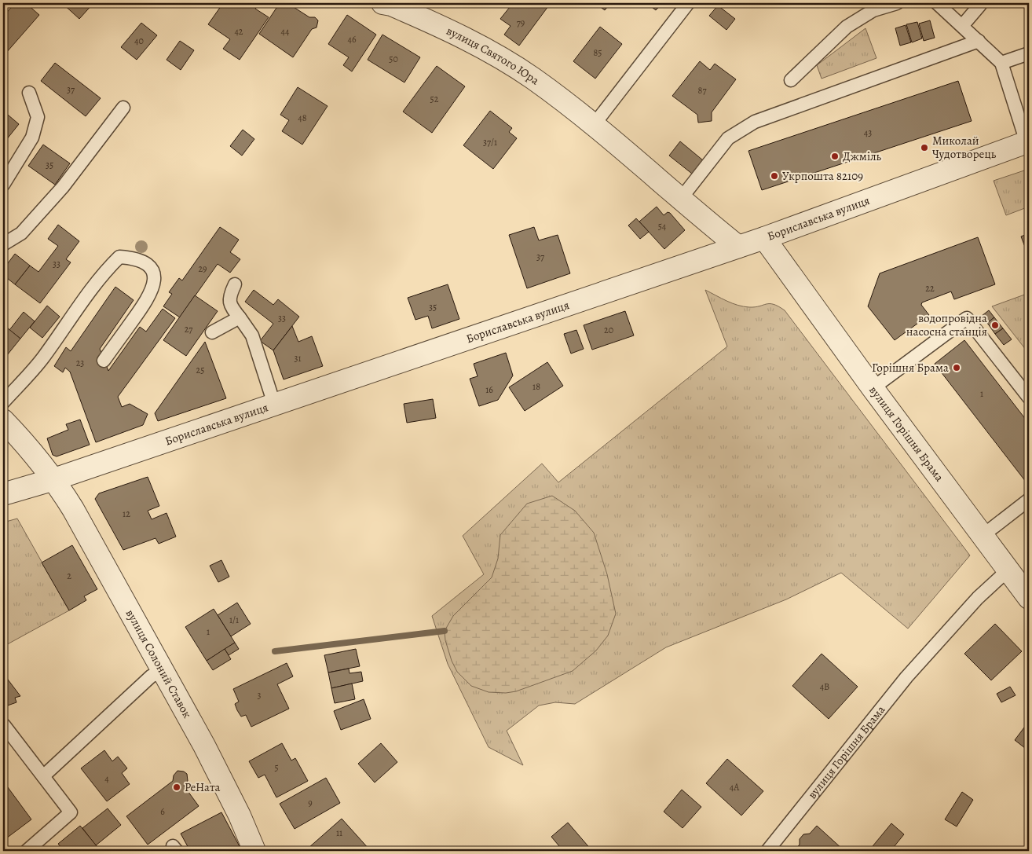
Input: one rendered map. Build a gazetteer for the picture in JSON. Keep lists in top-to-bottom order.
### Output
{
  "streets": {
    "street": [
      "вулиця Святого Юра",
      "Бориславська вулиця",
      "вулиця Горішня Брама",
      "вулиця Солоний Ставок"
    ]
  },
  "crossings": [
    ["вулиця Святого Юра", "Бориславська вулиця"],
    ["Бориславська вулиця", "вулиця Горішня Брама"],
    ["Бориславська вулиця", "вулиця Солоний Ставок"]
  ],
  "places": [
    "Миколай Чудотворець",
    "Джміль",
    "Укрпошта 82109",
    "водопровідна насосна станція",
    "Горішня Брама",
    "РеНата"
  ],
  "house_numbers": [
    "79",
    "42",
    "44",
    "46",
    "40",
    "85",
    "50",
    "37",
    "87",
    "52",
    "48",
    "43",
    "37/1",
    "35",
    "54",
    "37",
    "33",
    "29",
    "22",
    "35",
    "33",
    "27",
    "20",
    "31",
    "23",
    "25",
    "18",
    "16",
    "1",
    "12",
    "2",
    "1/1",
    "1",
    "4В",
    "3",
    "5",
    "4",
    "4А",
    "9",
    "6",
    "11"
  ]
}
